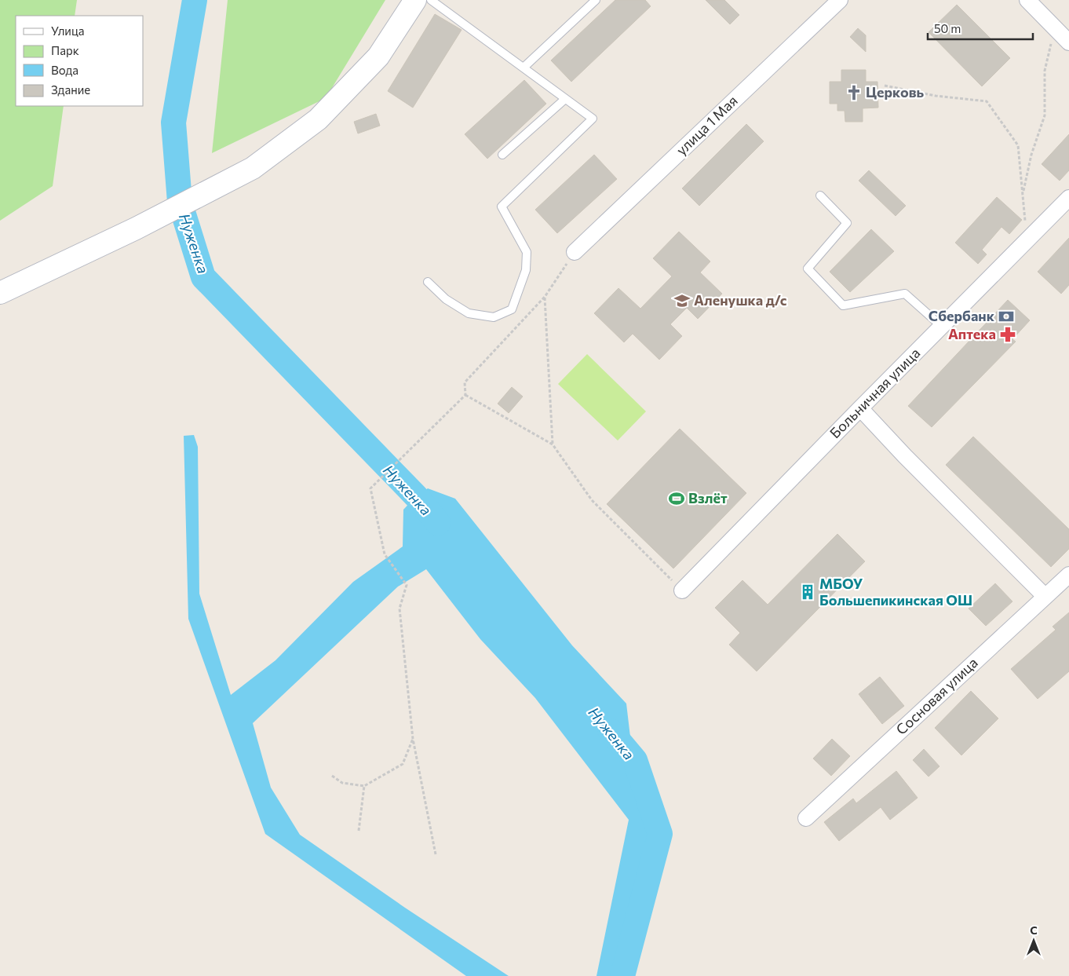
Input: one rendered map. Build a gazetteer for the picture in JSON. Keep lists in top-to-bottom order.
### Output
{
  "streets": {
    "street": ["улица 1 Мая", "Больничная улица", "Сосновая улица"]
  },
  "water": ["Нуженка"],
  "places": {
    "church": ["Церковь"],
    "school or university": ["Аленушка д/с"],
    "bank": ["Сбербанк"],
    "pharmacy": ["Аптека"],
    "sports": ["Взлёт"],
    "building": ["МБОУ Большепикинская ОШ"]
  },
  "legend": [
    "Улица",
    "Парк",
    "Вода",
    "Здание"
  ],
  "scale_bar": "50 m",
  "north": "top"
}
